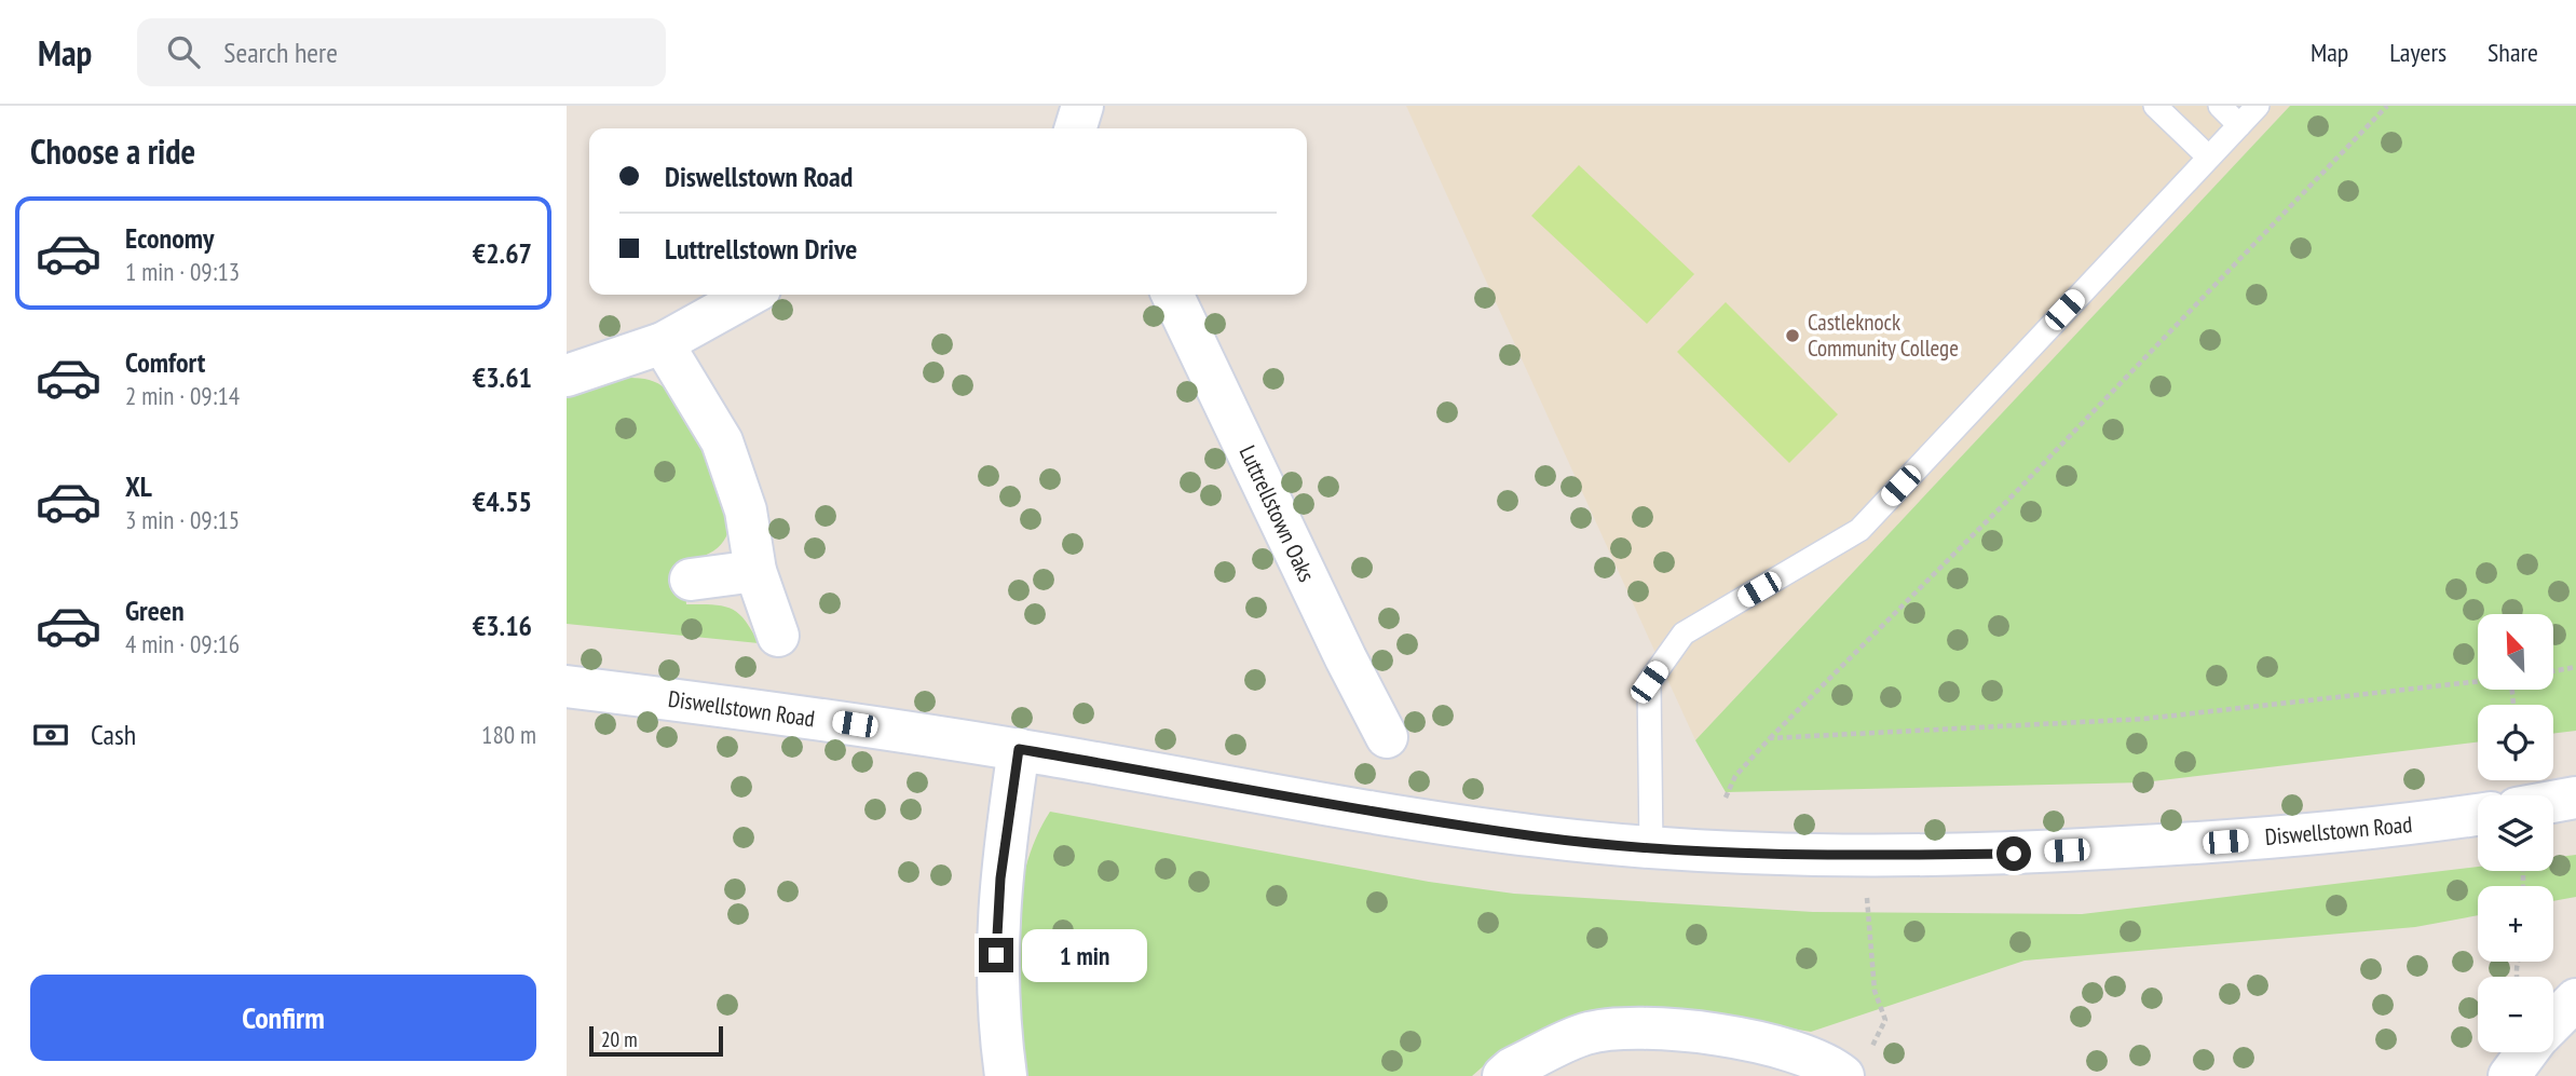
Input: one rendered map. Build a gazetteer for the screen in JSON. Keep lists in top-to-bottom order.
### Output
{
  "streets": {
    "street": ["Luttrellstown Oaks", "Diswellstown Road"]
  },
  "places": ["Castleknock Community College"],
  "scale_bar": "20 m",
  "north": "top left",
  "page": {
    "header": "Map",
    "search": "Search here",
    "nav": ["Map", "Layers", "Share"],
    "heading": "Choose a ride",
    "banner": ["Diswellstown Road", "Luttrellstown Drive"],
    "list": [
      {
        "name": "Economy",
        "note": "1 min · 09:13",
        "value": "€2.67"
      },
      {
        "name": "Comfort",
        "note": "2 min · 09:14",
        "value": "€3.61"
      },
      {
        "name": "XL",
        "note": "3 min · 09:15",
        "value": "€4.55"
      },
      {
        "name": "Green",
        "note": "4 min · 09:16",
        "value": "€3.16"
      }
    ],
    "map_buttons": ["+", "−"],
    "pay": ["Cash", "180 m"],
    "bubble": "1 min",
    "buttons": "Confirm",
    "scale": "20 m"
  }
}
